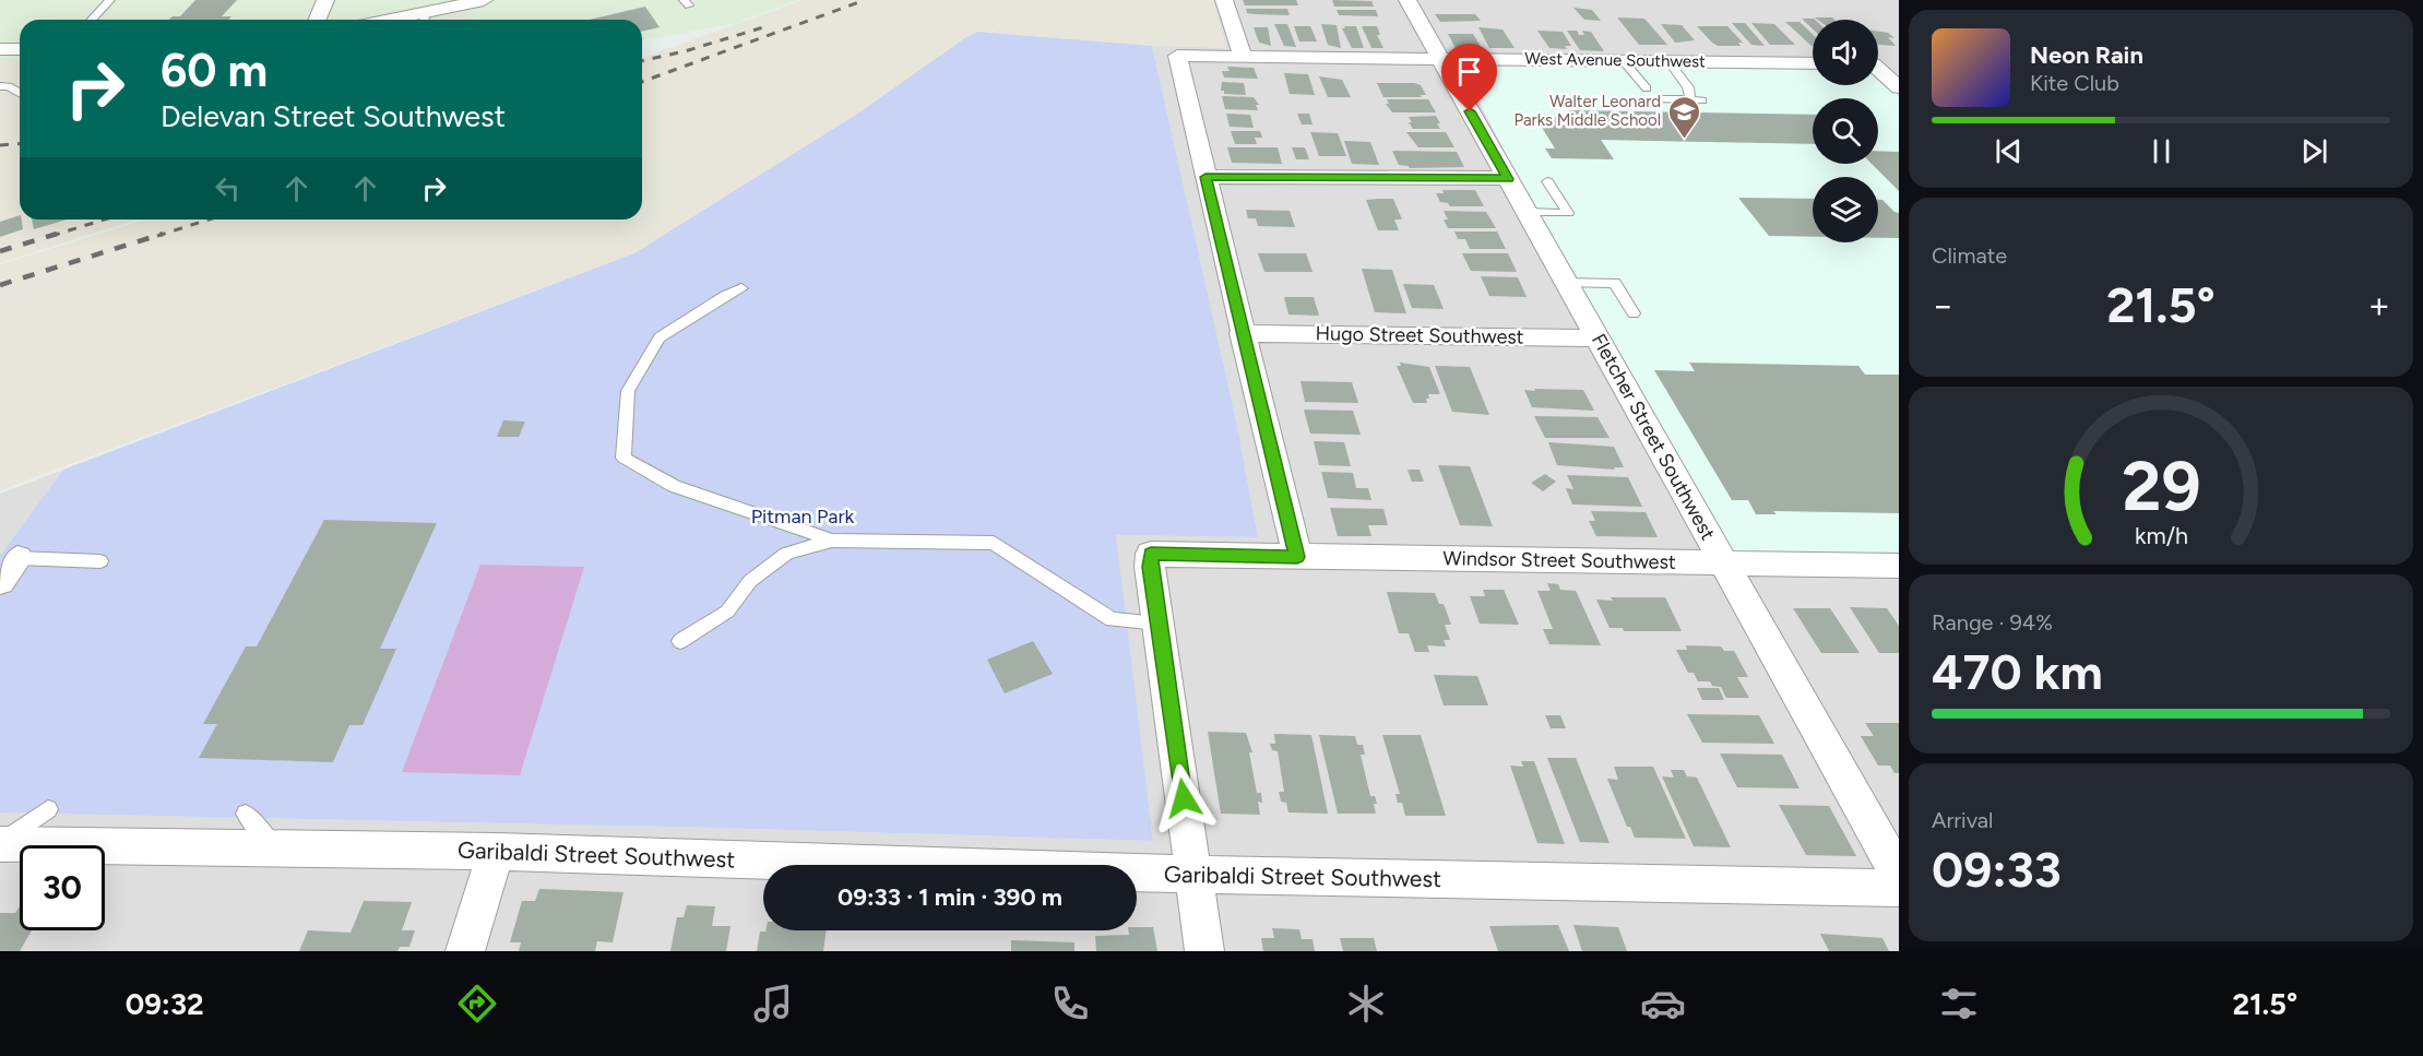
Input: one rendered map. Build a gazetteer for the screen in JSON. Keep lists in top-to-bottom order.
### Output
{
  "streets": {
    "street": [
      "West Avenue Southwest",
      "Hugo Street Southwest",
      "Fletcher Street Southwest",
      "Windsor Street Southwest",
      "Garibaldi Street Southwest"
    ]
  },
  "crossings": [
    ["West Avenue Southwest", "Fletcher Street Southwest"],
    ["Hugo Street Southwest", "Fletcher Street Southwest"],
    ["Fletcher Street Southwest", "Windsor Street Southwest"]
  ],
  "parks": ["Pitman Park"],
  "places": {
    "school or university": ["Walter Leonard Parks Middle School"]
  },
  "page": {
    "turn": ["60 m", "Delevan Street Southwest"],
    "song": ["Neon Rain", "Kite Club"],
    "tile": [
      "Climate",
      ["Range · 94%", "470 km"],
      ["Arrival", "09:33"]
    ],
    "heat": ["−", "21.5°", "+"],
    "limit": "30",
    "trip": "09:33 · 1 min · 390 m",
    "tabs": ["09:32", "21.5°"],
    "gauge": ["29", "km/h"]
  }
}
